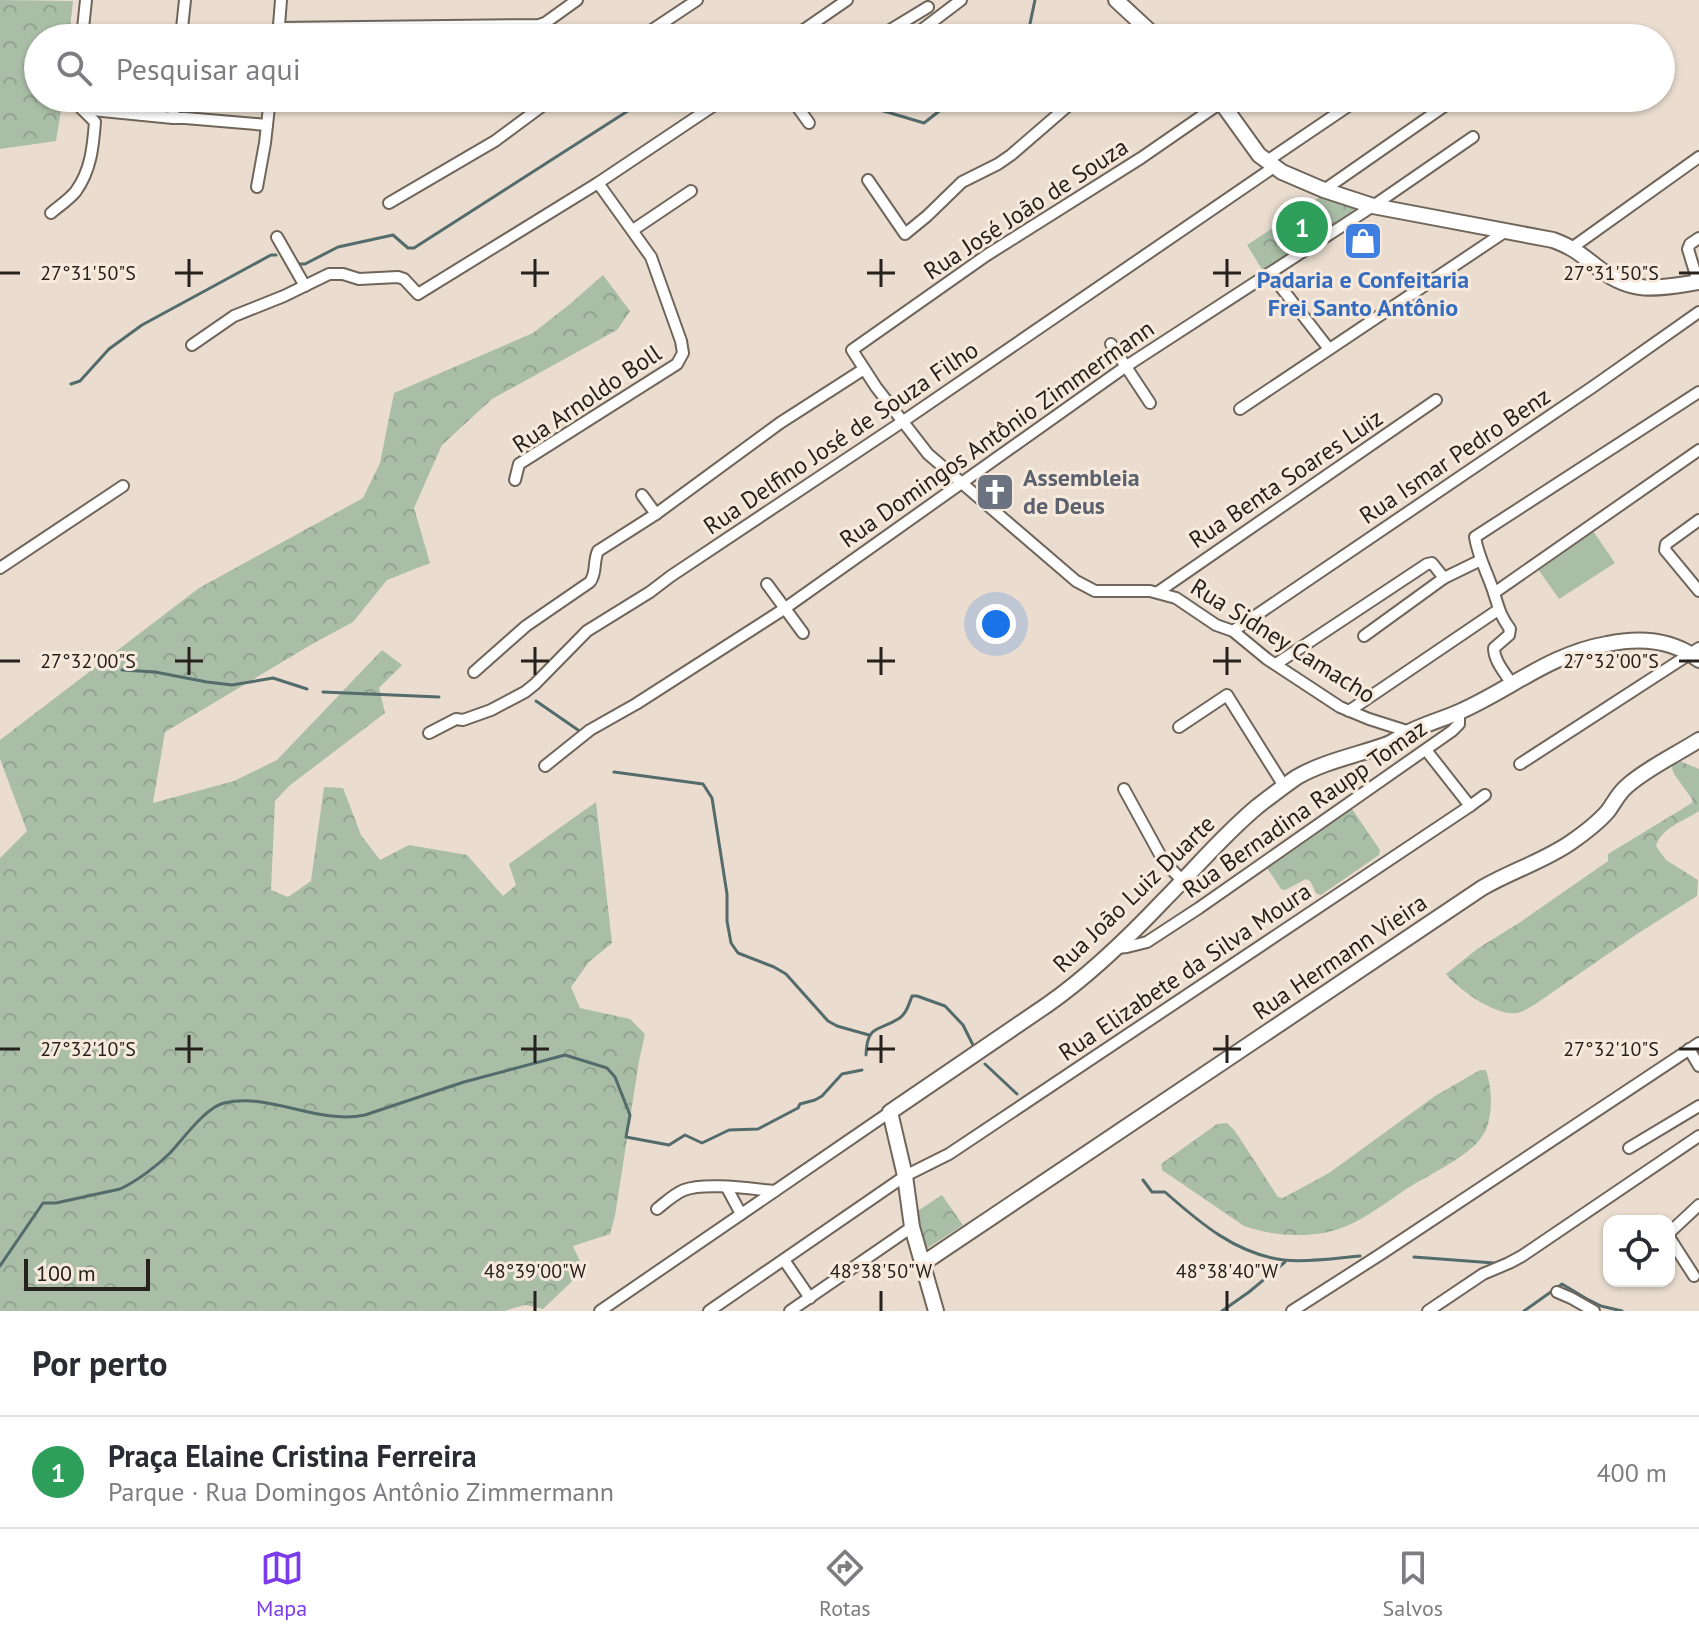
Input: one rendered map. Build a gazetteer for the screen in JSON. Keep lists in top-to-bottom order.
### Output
{
  "streets": {
    "street": [
      "Rua José João de Souza",
      "Rua Arnoldo Boll",
      "Rua Domingos Antônio Zimmermann",
      "Rua Delfino José de Souza Filho",
      "Rua Ismar Pedro Benz",
      "Rua Benta Soares Luiz",
      "Rua Sidney Camacho",
      "Rua Bernadina Raupp Tomaz",
      "Rua João Luiz Duarte",
      "Rua Hermann Vieira",
      "Rua Elizabete da Silva Moura"
    ]
  },
  "crossings": [
    ["Rua José João de Souza", "Rua Sidney Camacho"],
    ["Rua Domingos Antônio Zimmermann", "Rua Sidney Camacho"],
    ["Rua Delfino José de Souza Filho", "Rua Sidney Camacho"],
    ["Rua Ismar Pedro Benz", "Rua Sidney Camacho"],
    ["Rua Benta Soares Luiz", "Rua Sidney Camacho"],
    ["Rua Sidney Camacho", "Rua João Luiz Duarte"],
    ["Rua Bernadina Raupp Tomaz", "Rua João Luiz Duarte"]
  ],
  "places": {
    "shop": ["Padaria e Confeitaria Frei Santo Antônio"],
    "church": ["Assembleia de Deus"]
  },
  "scale_bar": "100 m",
  "page": {
    "search": "Pesquisar aqui",
    "pins": "1",
    "scale": "100 m",
    "heading": "Por perto",
    "list": [
      {
        "mark": "1",
        "name": "Praça Elaine Cristina Ferreira",
        "note": "Parque · Rua Domingos Antônio Zimmermann",
        "value": "400 m"
      }
    ],
    "nav": ["Mapa", "Rotas", "Salvos"]
  },
  "coordinates": [
    "27°31'50\"S",
    "27°32'00\"S",
    "27°32'10\"S",
    "48°39'00\"W",
    "48°38'50\"W",
    "48°38'40\"W"
  ]
}
